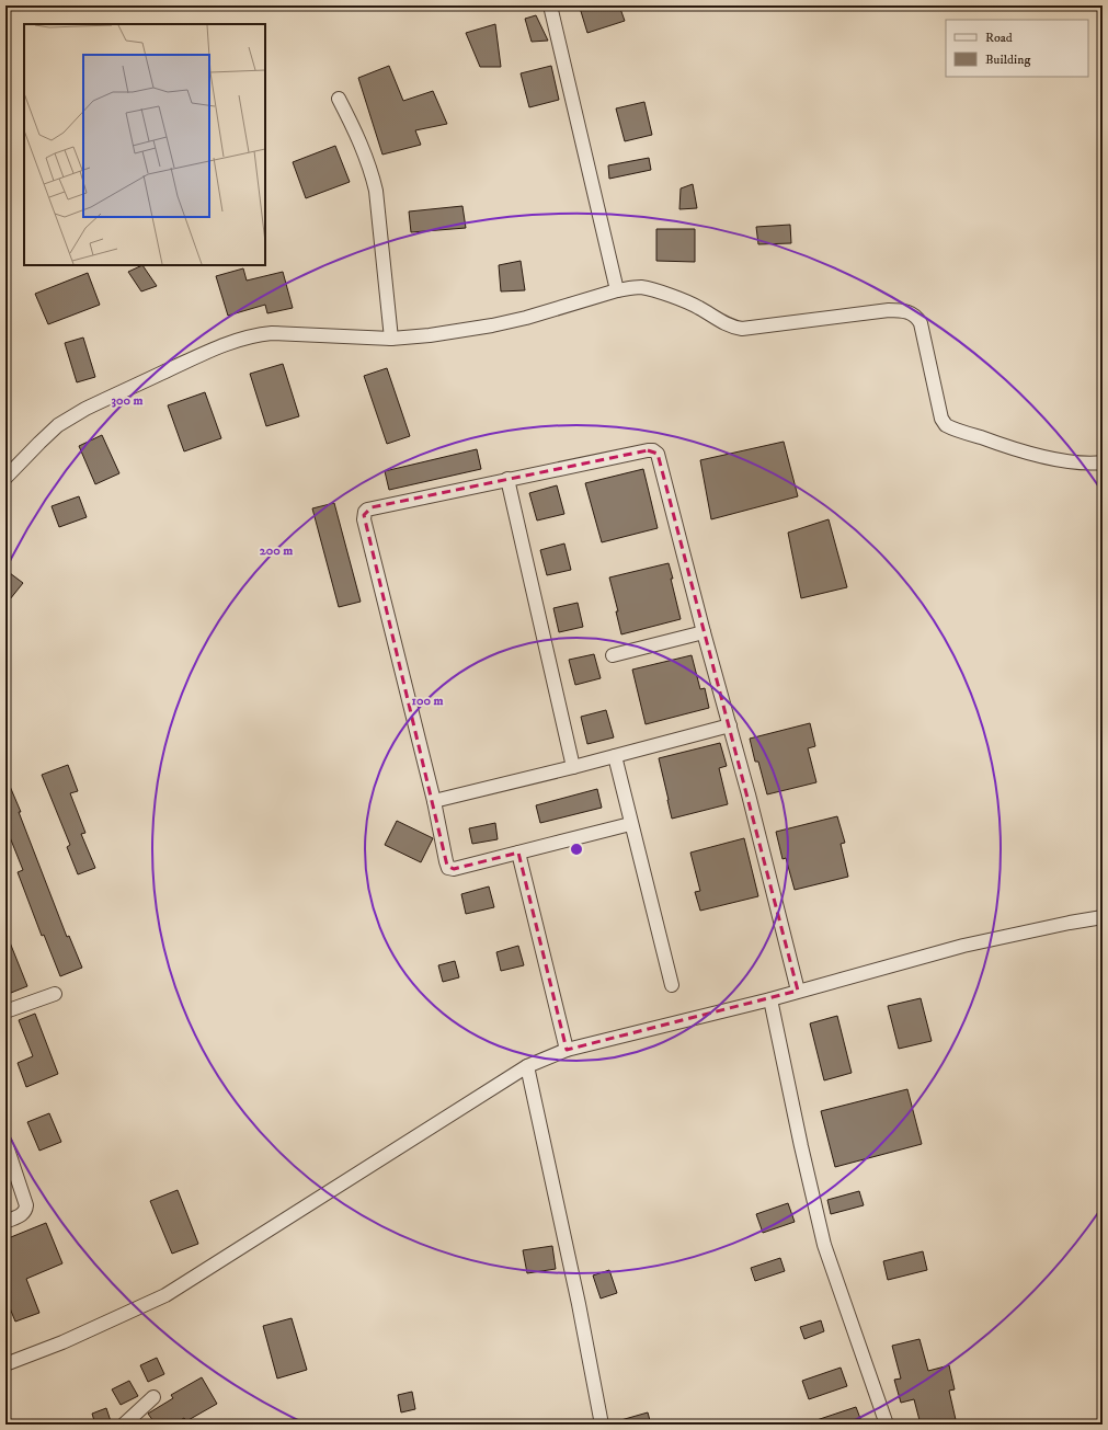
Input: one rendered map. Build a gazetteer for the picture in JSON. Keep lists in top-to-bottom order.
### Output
{
  "legend": ["Road", "Building"],
  "rings": ["300 m", "200 m", "100 m"]
}
